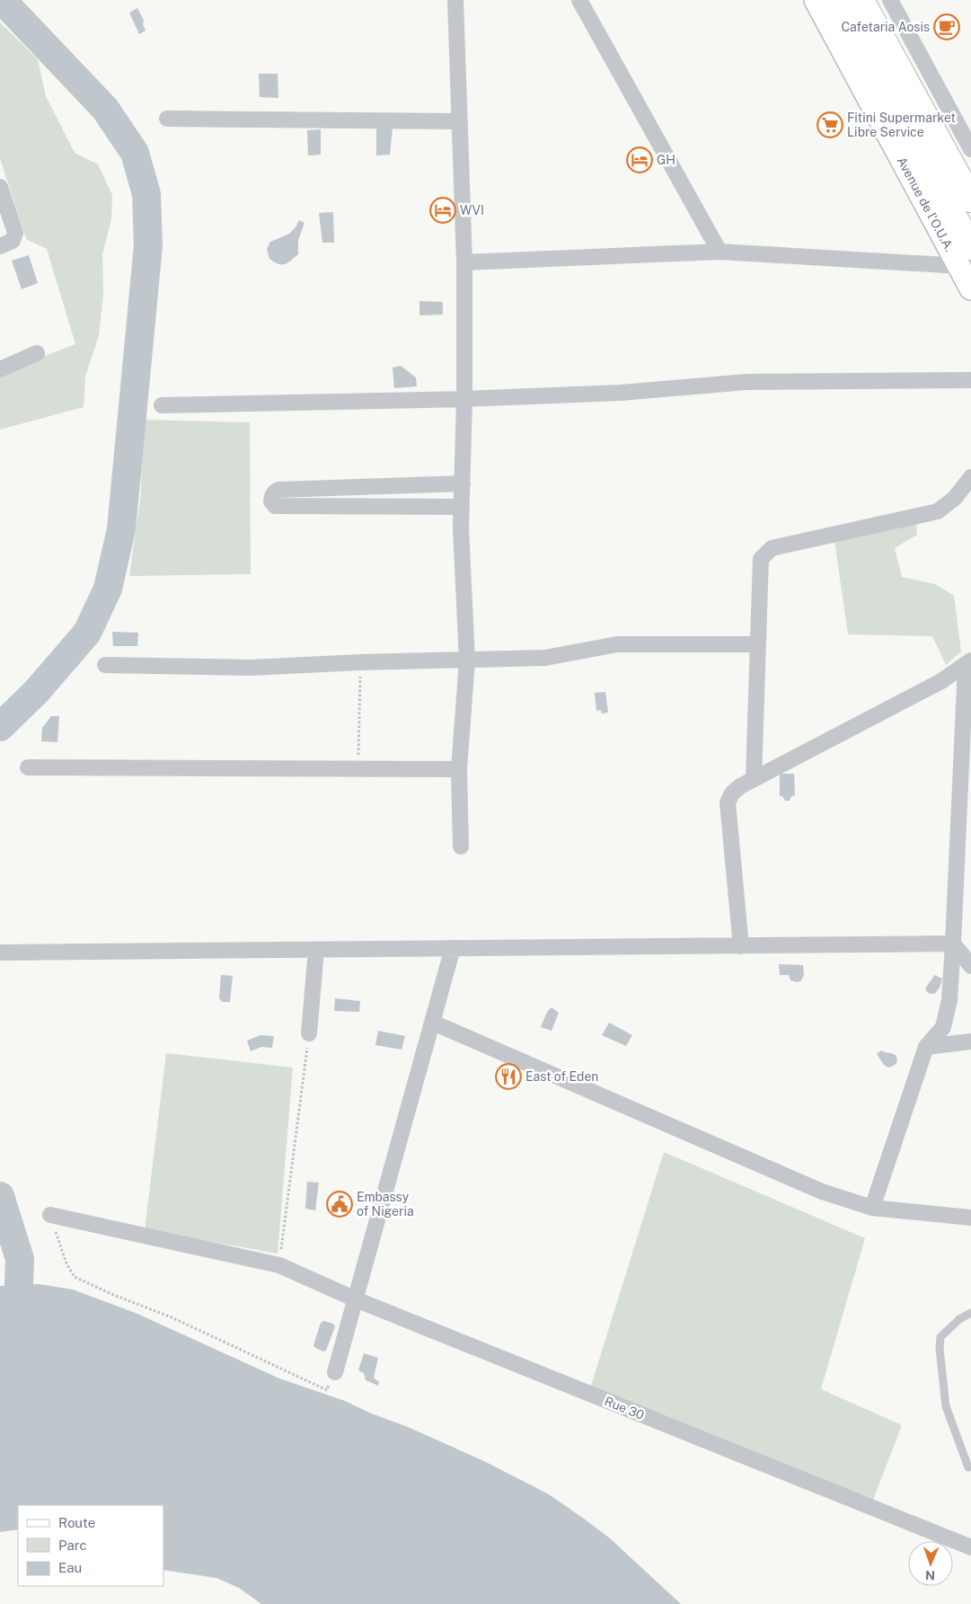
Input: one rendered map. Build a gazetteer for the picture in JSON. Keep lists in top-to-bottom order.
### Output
{
  "streets": {
    "highway": ["Avenue de l'O.U.A."],
    "street": ["Rue 30"]
  },
  "places": {
    "cafe": ["Cafetaria Aosis"],
    "supermarket": ["Fitini Supermarket Libre Service"],
    "hotel": ["GH", "WVI"],
    "restaurant": ["East of Eden"],
    "public building": ["Embassy of Nigeria"]
  },
  "legend": ["Route", "Parc", "Eau"],
  "north": "bottom"
}
